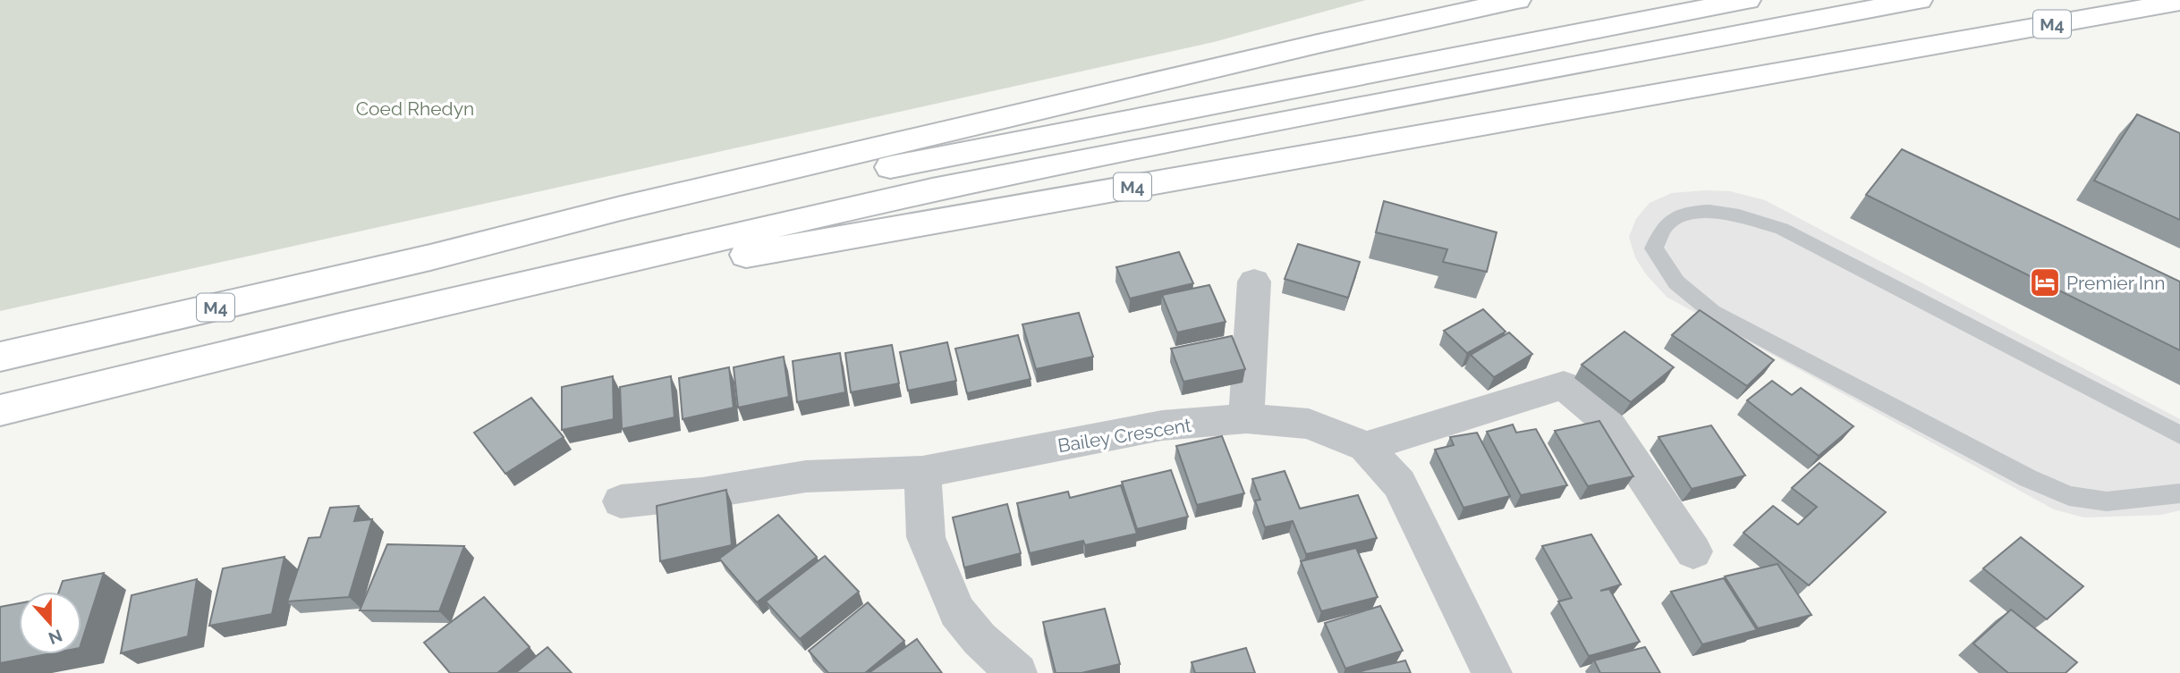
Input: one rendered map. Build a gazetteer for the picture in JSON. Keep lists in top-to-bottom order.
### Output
{
  "streets": {
    "highway": ["M4"],
    "street": ["Bailey Crescent"]
  },
  "parks": ["Coed Rhedyn"],
  "places": {
    "hotel": ["Premier Inn"]
  },
  "north": "bottom"
}
